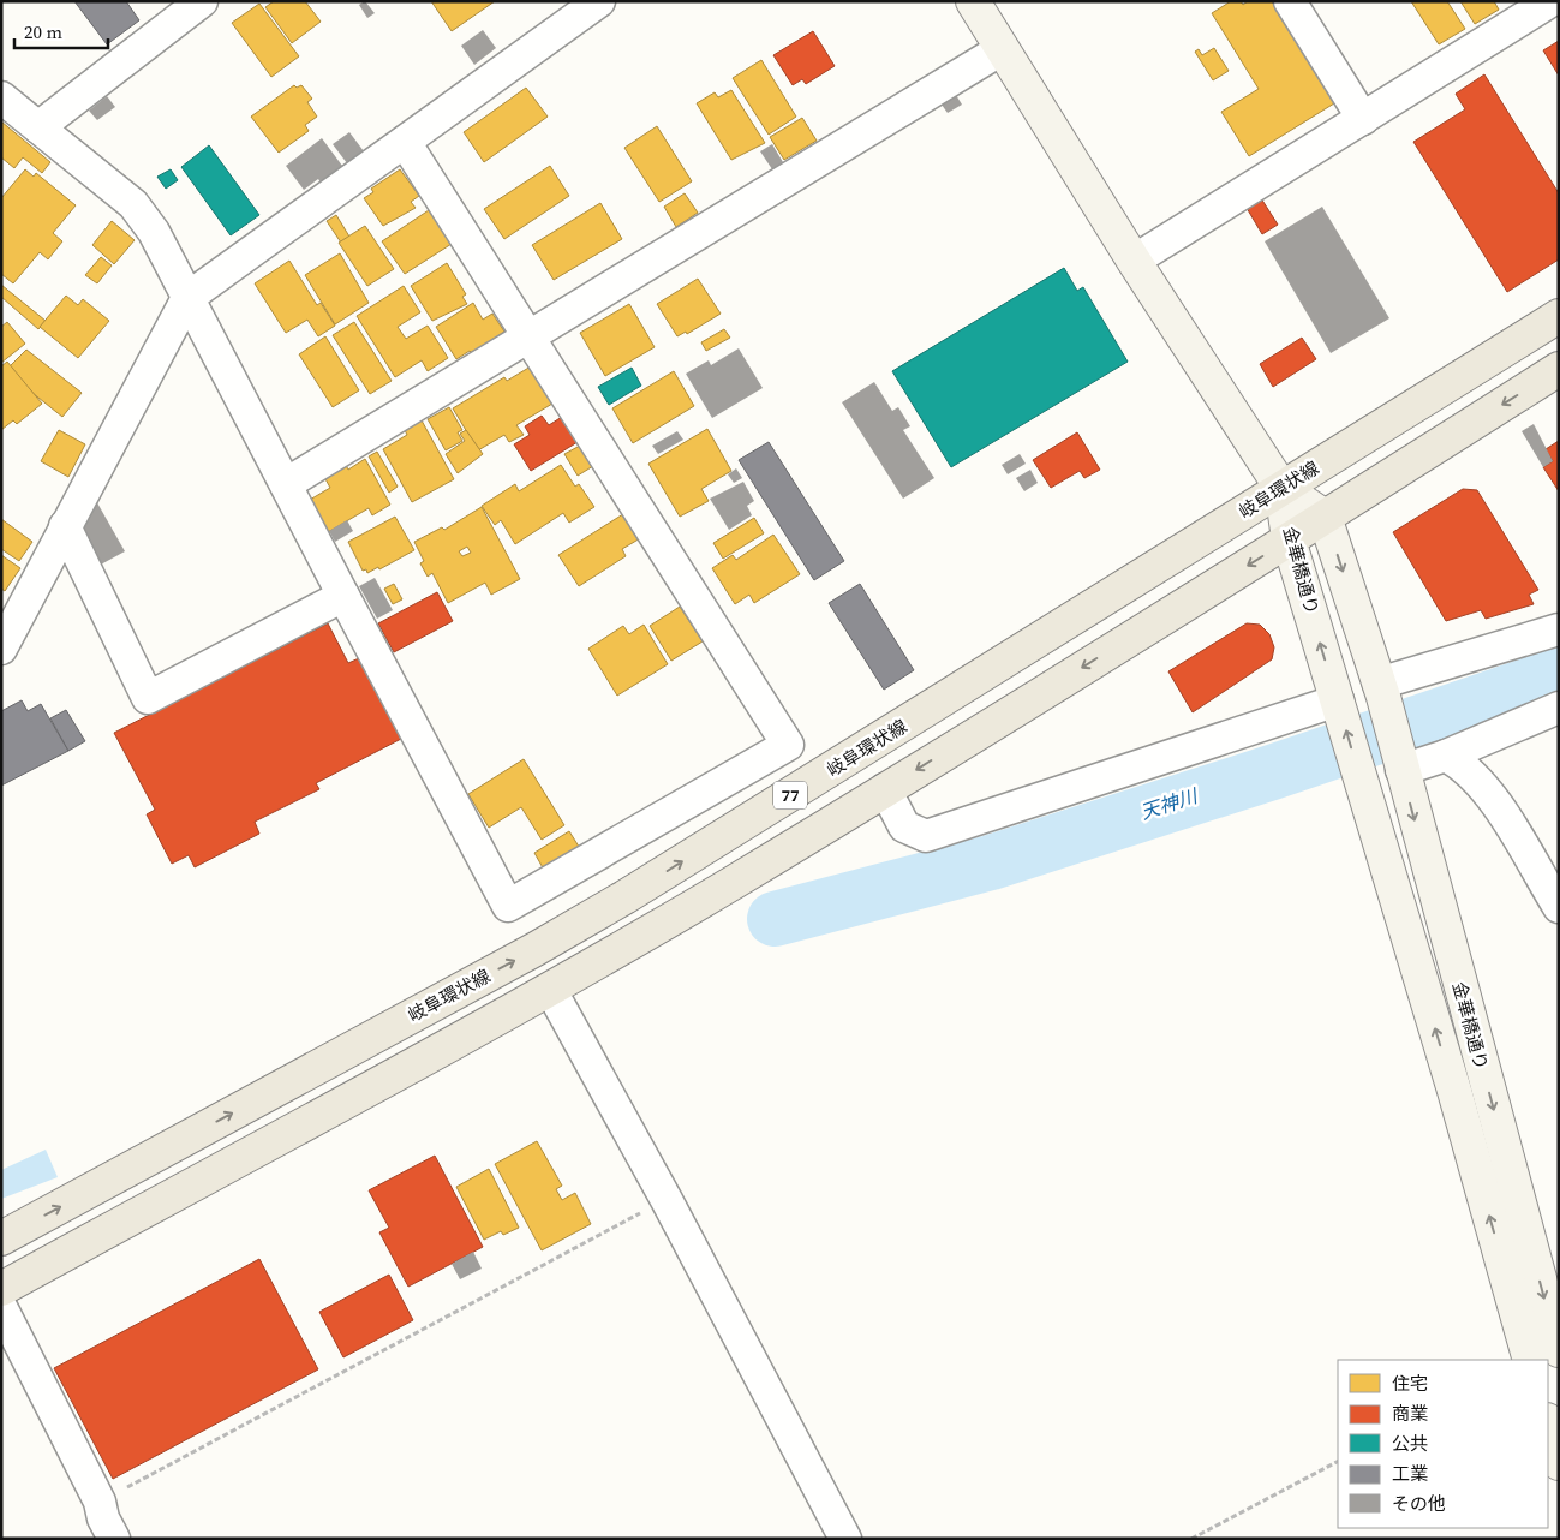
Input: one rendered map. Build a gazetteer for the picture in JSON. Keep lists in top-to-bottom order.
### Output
{
  "streets": {
    "main road": ["岐阜環状線", "77"],
    "street": ["金華橋通り"]
  },
  "crossings": [
    ["岐阜環状線", "金華橋通り"],
    ["金華橋通り", "77"]
  ],
  "water": ["天神川"],
  "legend": [
    "住宅",
    "商業",
    "公共",
    "工業",
    "その他"
  ],
  "scale_bar": "20 m"
}
